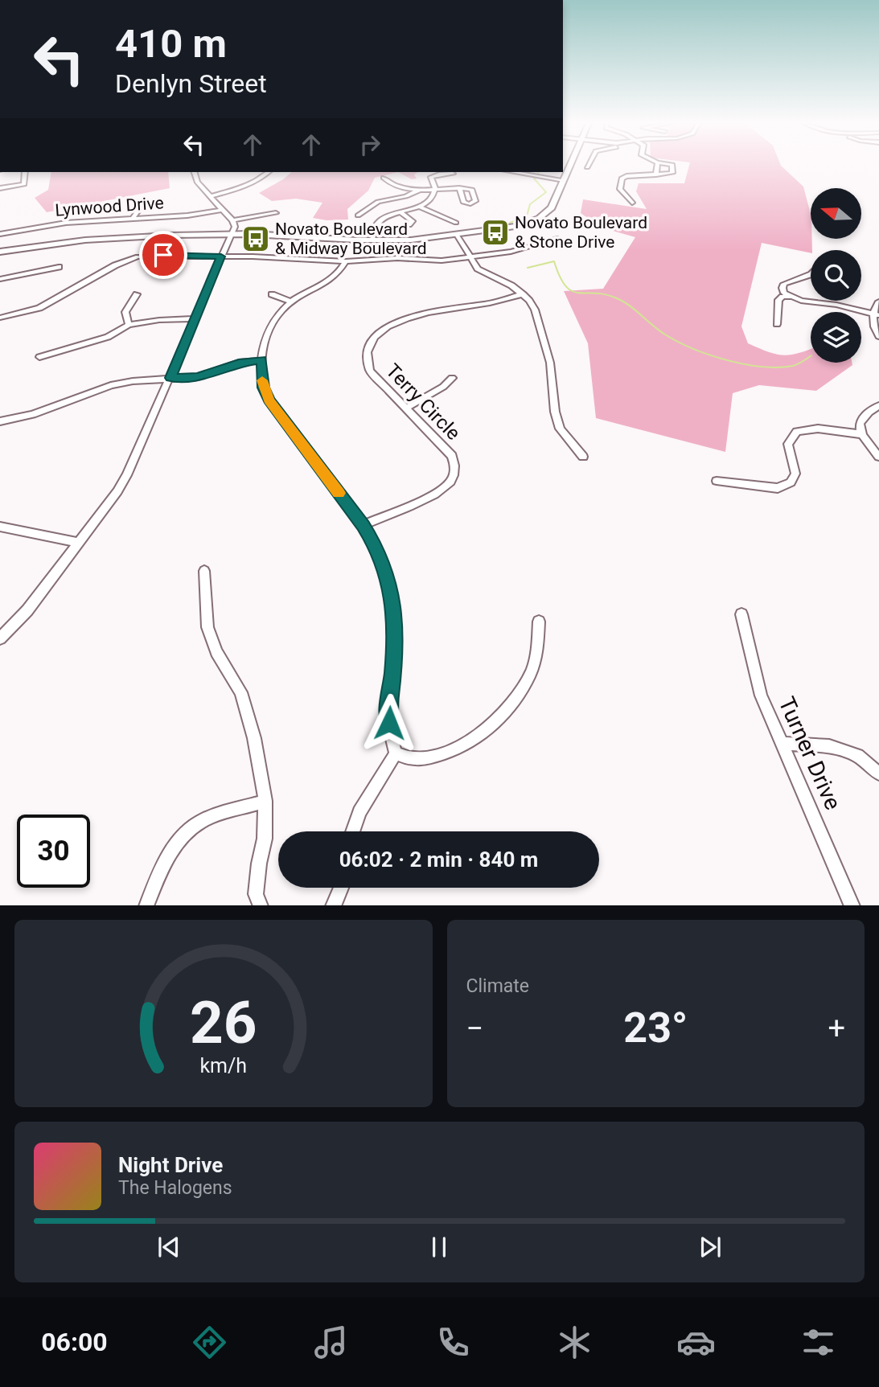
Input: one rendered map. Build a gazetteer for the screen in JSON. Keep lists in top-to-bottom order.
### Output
{
  "streets": {
    "street": ["Lynwood Drive", "Terry Circle", "Turner Drive"]
  },
  "places": {
    "bus stop": ["Novato Boulevard & Stone Drive", "Novato Boulevard & Midway Boulevard"]
  },
  "north": "left",
  "page": {
    "turn": ["410 m", "Denlyn Street"],
    "limit": "30",
    "trip": "06:02 · 2 min · 840 m",
    "tile": "Climate",
    "heat": ["−", "23°", "+"],
    "song": ["Night Drive", "The Halogens"],
    "tabs": "06:00",
    "gauge": ["26", "km/h"]
  }
}
